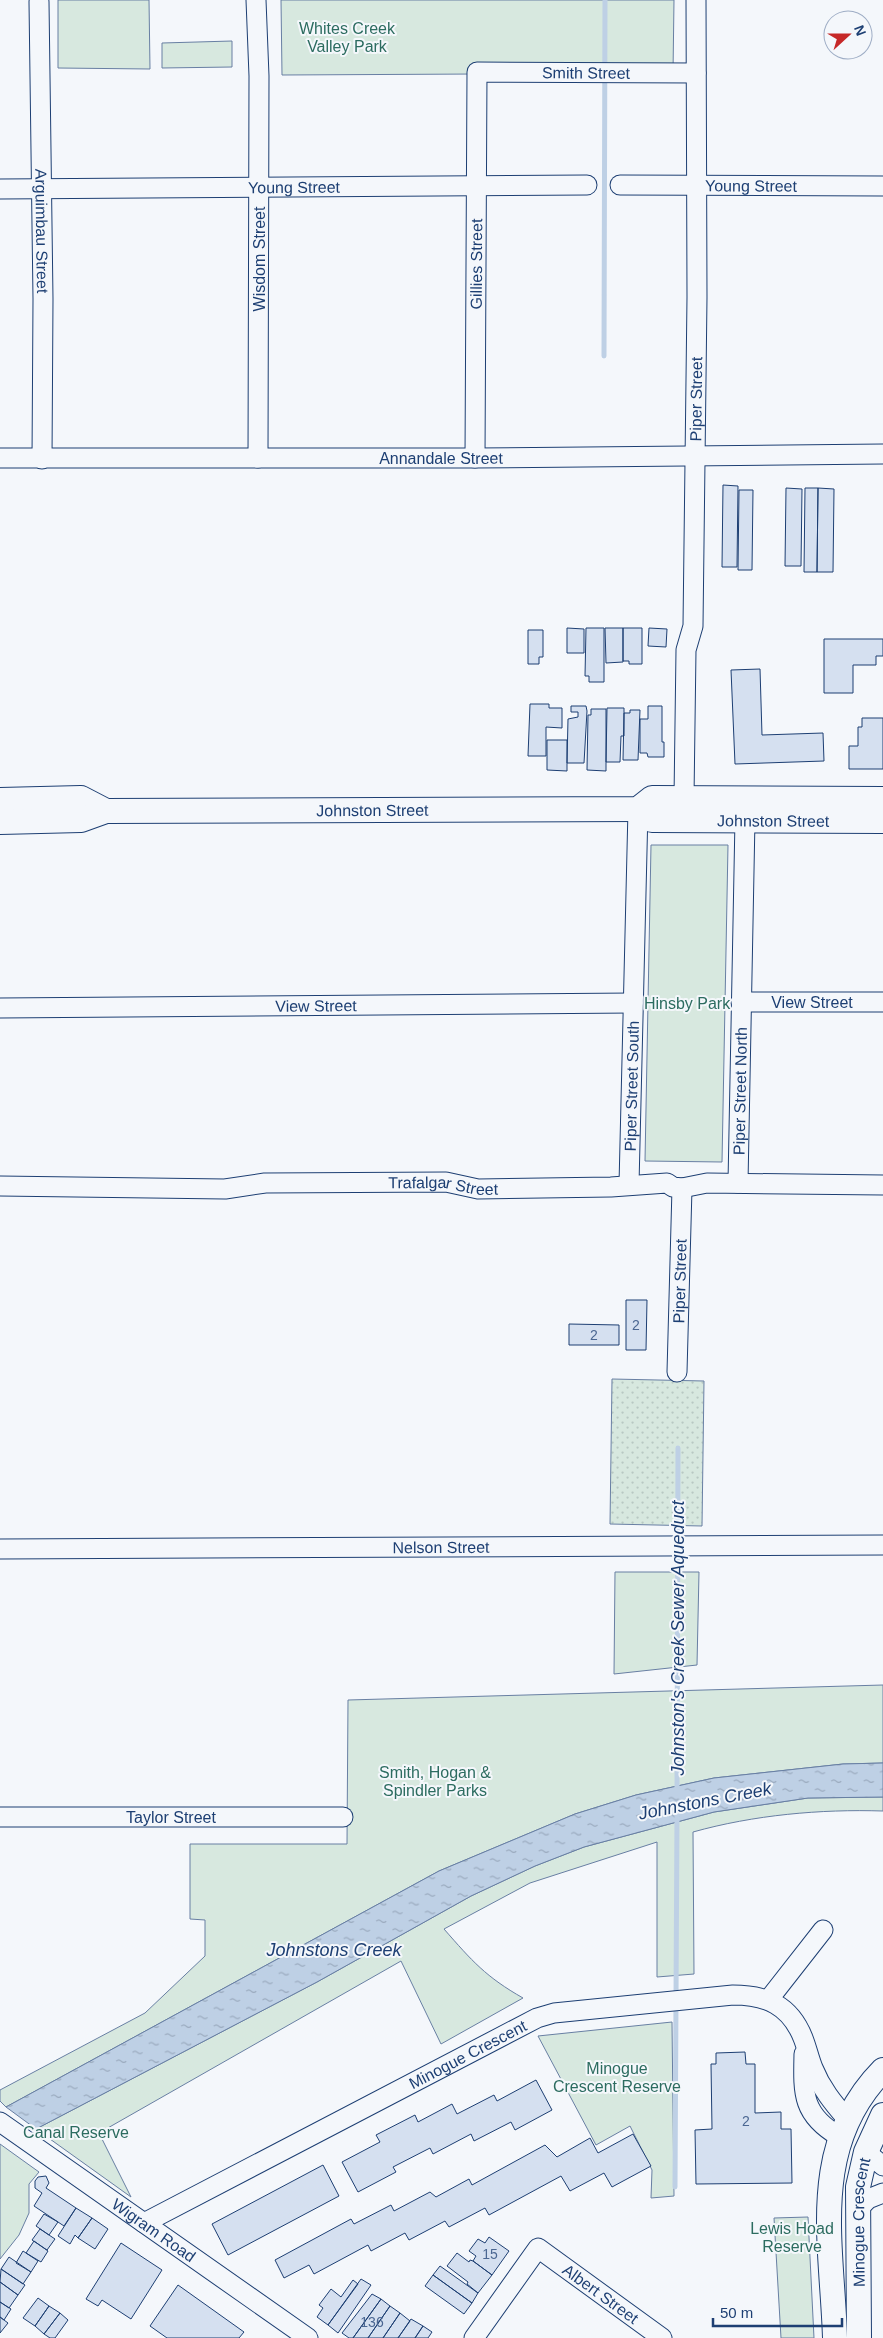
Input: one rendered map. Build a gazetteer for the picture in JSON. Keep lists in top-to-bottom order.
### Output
{
  "streets": {
    "main road": ["Johnston Street", "Minogue Crescent"],
    "street": [
      "Smith Street",
      "Young Street",
      "Arguimbau Street",
      "Wisdom Street",
      "Gillies Street",
      "Piper Street",
      "Annandale Street",
      "View Street",
      "Piper Street South",
      "Piper Street North",
      "Trafalgar Street",
      "Nelson Street",
      "Taylor Street",
      "Wigram Road",
      "Albert Street"
    ]
  },
  "crossings": [
    ["Smith Street", "Gillies Street"],
    ["Smith Street", "Piper Street"],
    ["Young Street", "Arguimbau Street"],
    ["Young Street", "Wisdom Street"],
    ["Young Street", "Gillies Street"],
    ["Young Street", "Piper Street"],
    ["Arguimbau Street", "Annandale Street"],
    ["Wisdom Street", "Annandale Street"],
    ["Gillies Street", "Annandale Street"],
    ["Piper Street", "Annandale Street"],
    ["Piper Street", "Johnston Street"],
    ["Piper Street", "Trafalgar Street"],
    ["Johnston Street", "Piper Street South"],
    ["Johnston Street", "Piper Street North"],
    ["View Street", "Piper Street South"],
    ["View Street", "Piper Street North"],
    ["Piper Street South", "Trafalgar Street"],
    ["Piper Street North", "Trafalgar Street"],
    ["Minogue Crescent", "Wigram Road"]
  ],
  "water": ["Johnston's Creek Sewer Aqueduct", "Johnstons Creek"],
  "parks": [
    "Whites Creek Valley Park",
    "Hinsby Park",
    "Smith, Hogan & Spindler Parks",
    "Minogue Crescent Reserve",
    "Canal Reserve",
    "Lewis Hoad Reserve"
  ],
  "house_numbers": [
    "2",
    "2",
    "2",
    "15",
    "136"
  ],
  "scale_bar": "50 m",
  "north": "right"
}
